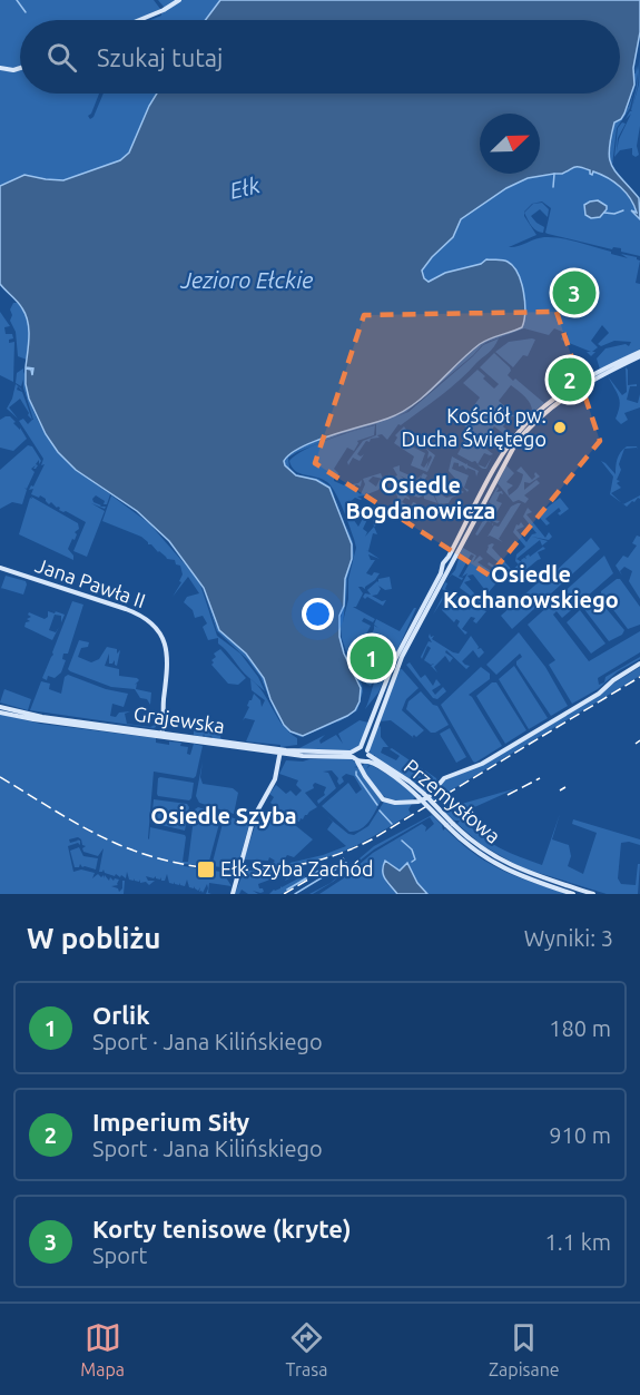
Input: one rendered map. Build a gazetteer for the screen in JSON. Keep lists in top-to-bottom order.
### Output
{
  "streets": {
    "street": ["Jana Pawła II", "Grajewska", "Przemysłowa"]
  },
  "crossings": [
    ["Jana Pawła II", "Grajewska"],
    ["Grajewska", "Przemysłowa"]
  ],
  "districts": ["Osiedle Bogdanowicza", "Osiedle Kochanowskiego", "Osiedle Szyba"],
  "water": ["Ełk", "Jezioro Ełckie"],
  "places": {
    "other": ["Kościół pw. Ducha Świętego"],
    "transit": ["Ełk Szyba Zachód"]
  },
  "north": "top right",
  "page": {
    "search": "Szukaj tutaj",
    "pins": ["3", "2", "1"],
    "heading": ["W pobliżu", "Wyniki: 3"],
    "list": [
      {
        "mark": "1",
        "name": "Orlik",
        "note": "Sport · Jana Kilińskiego",
        "value": "180 m"
      },
      {
        "mark": "2",
        "name": "Imperium Siły",
        "note": "Sport · Jana Kilińskiego",
        "value": "910 m"
      },
      {
        "mark": "3",
        "name": "Korty tenisowe (kryte)",
        "note": "Sport",
        "value": "1.1 km"
      }
    ],
    "nav": ["Mapa", "Trasa", "Zapisane"]
  }
}
